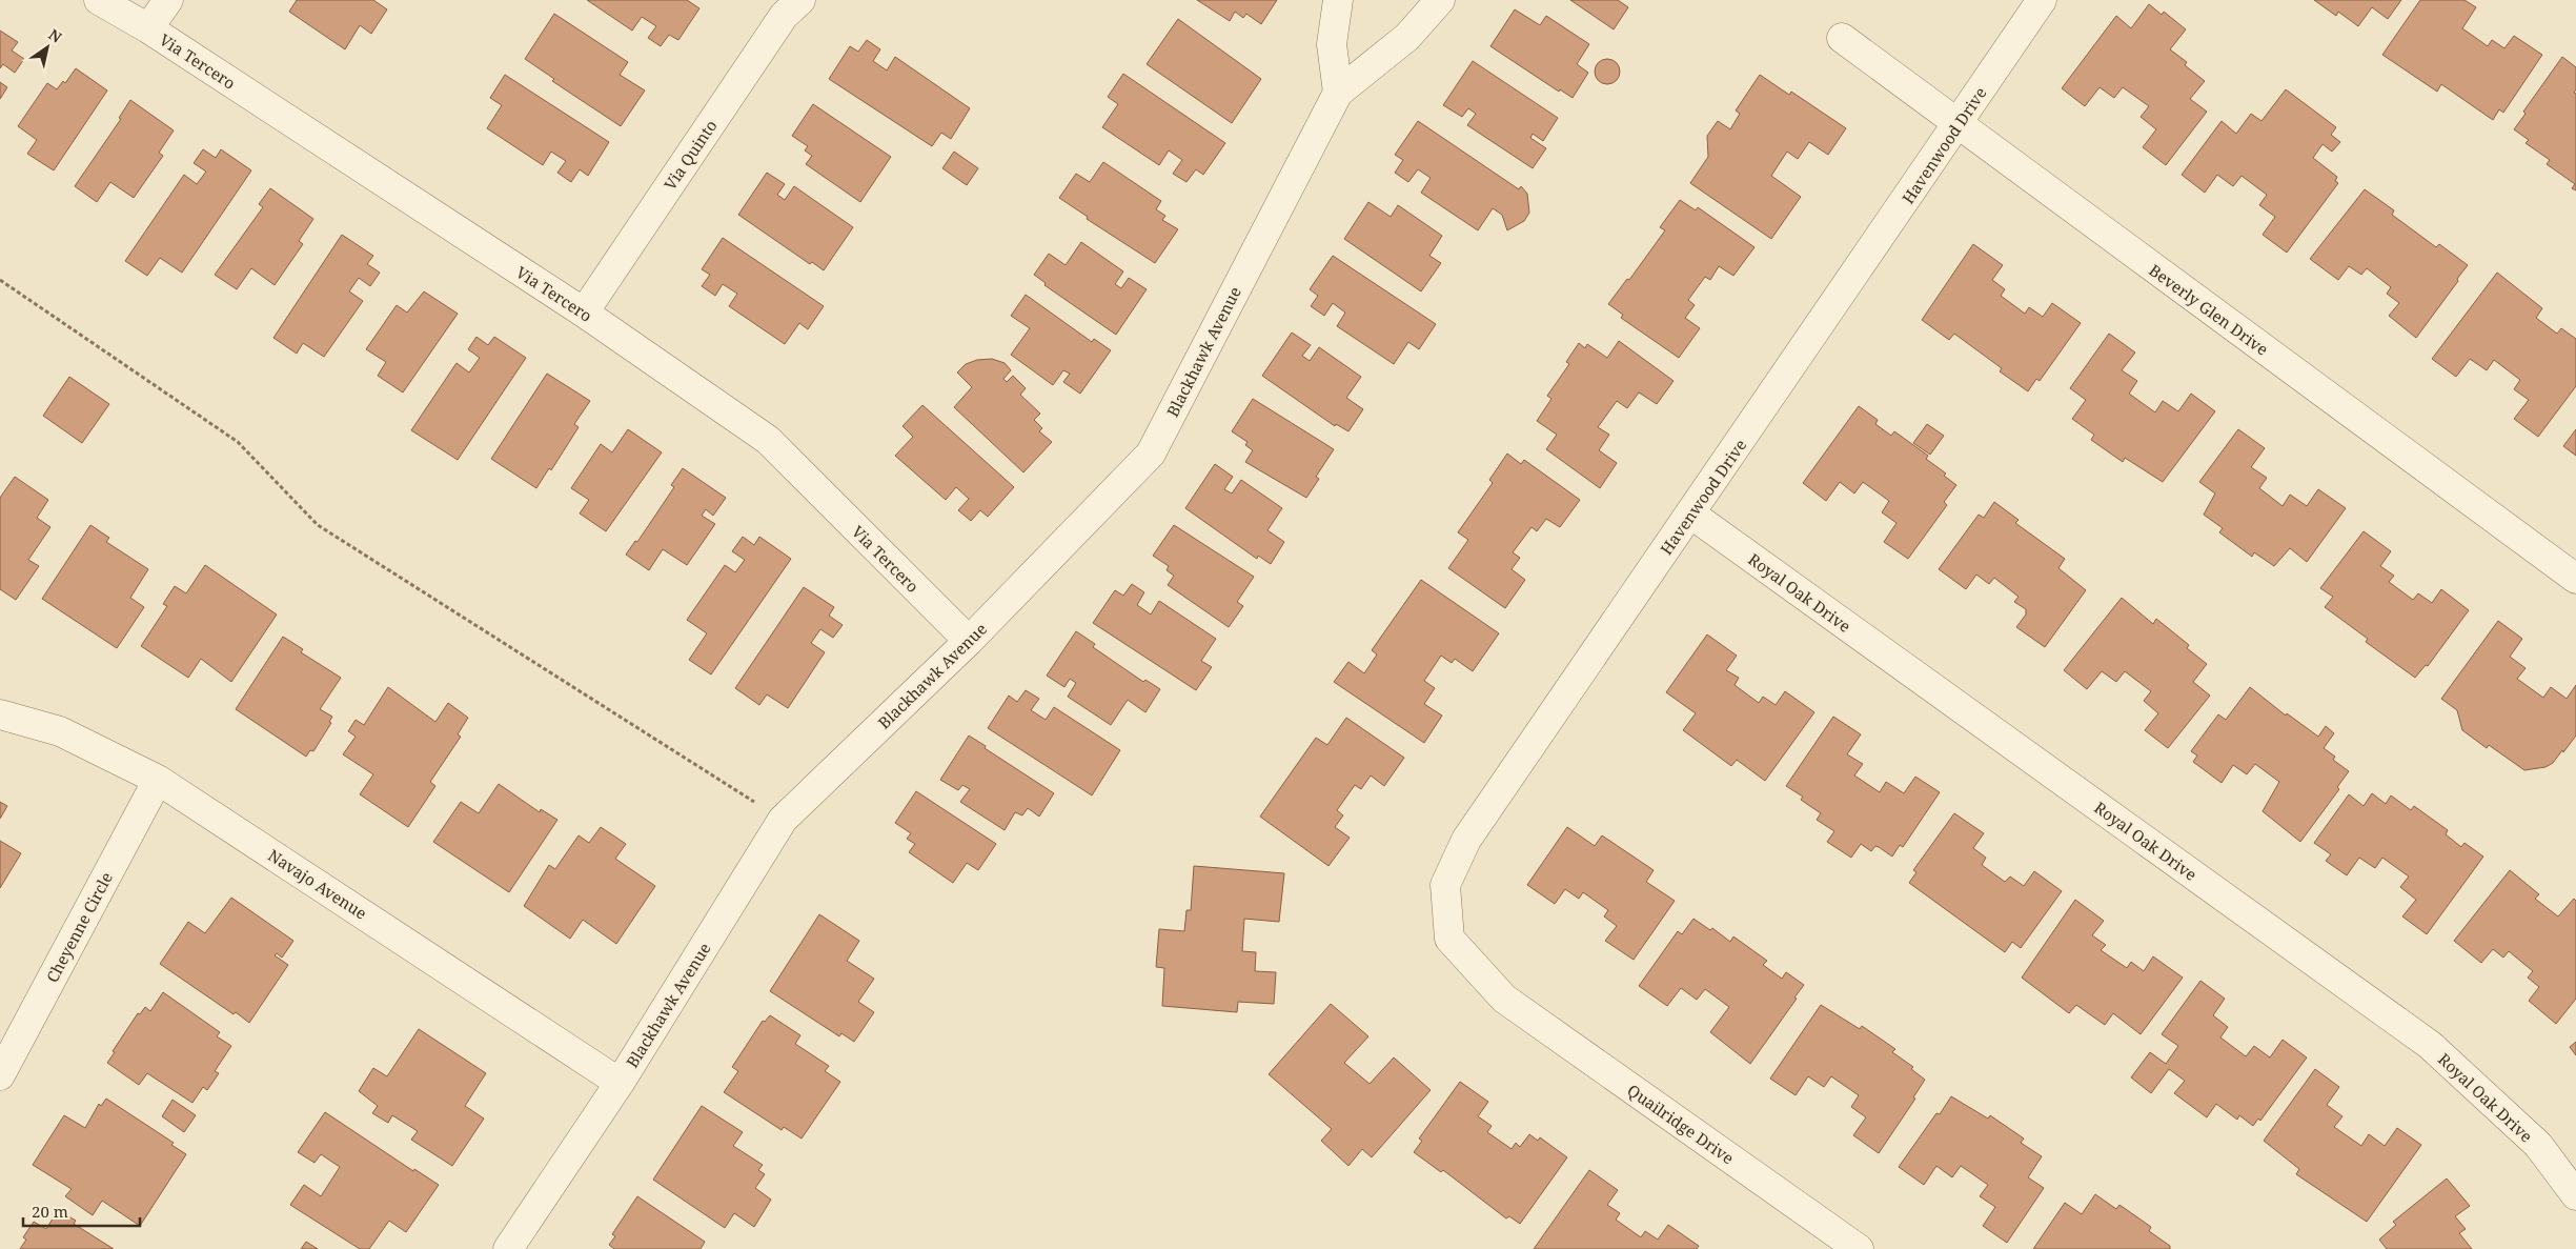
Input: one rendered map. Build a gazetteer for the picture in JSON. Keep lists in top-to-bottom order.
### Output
{
  "streets": {
    "street": [
      "Via Tercero",
      "Havenwood Drive",
      "Via Quinto",
      "Beverly Glen Drive",
      "Blackhawk Avenue",
      "Royal Oak Drive",
      "Navajo Avenue",
      "Cheyenne Circle",
      "Quailridge Drive"
    ]
  },
  "crossings": [
    ["Via Tercero", "Via Quinto"],
    ["Via Tercero", "Blackhawk Avenue"],
    ["Havenwood Drive", "Beverly Glen Drive"],
    ["Havenwood Drive", "Royal Oak Drive"],
    ["Havenwood Drive", "Quailridge Drive"],
    ["Blackhawk Avenue", "Navajo Avenue"],
    ["Navajo Avenue", "Cheyenne Circle"]
  ],
  "scale_bar": "20 m",
  "north": "top right"
}
